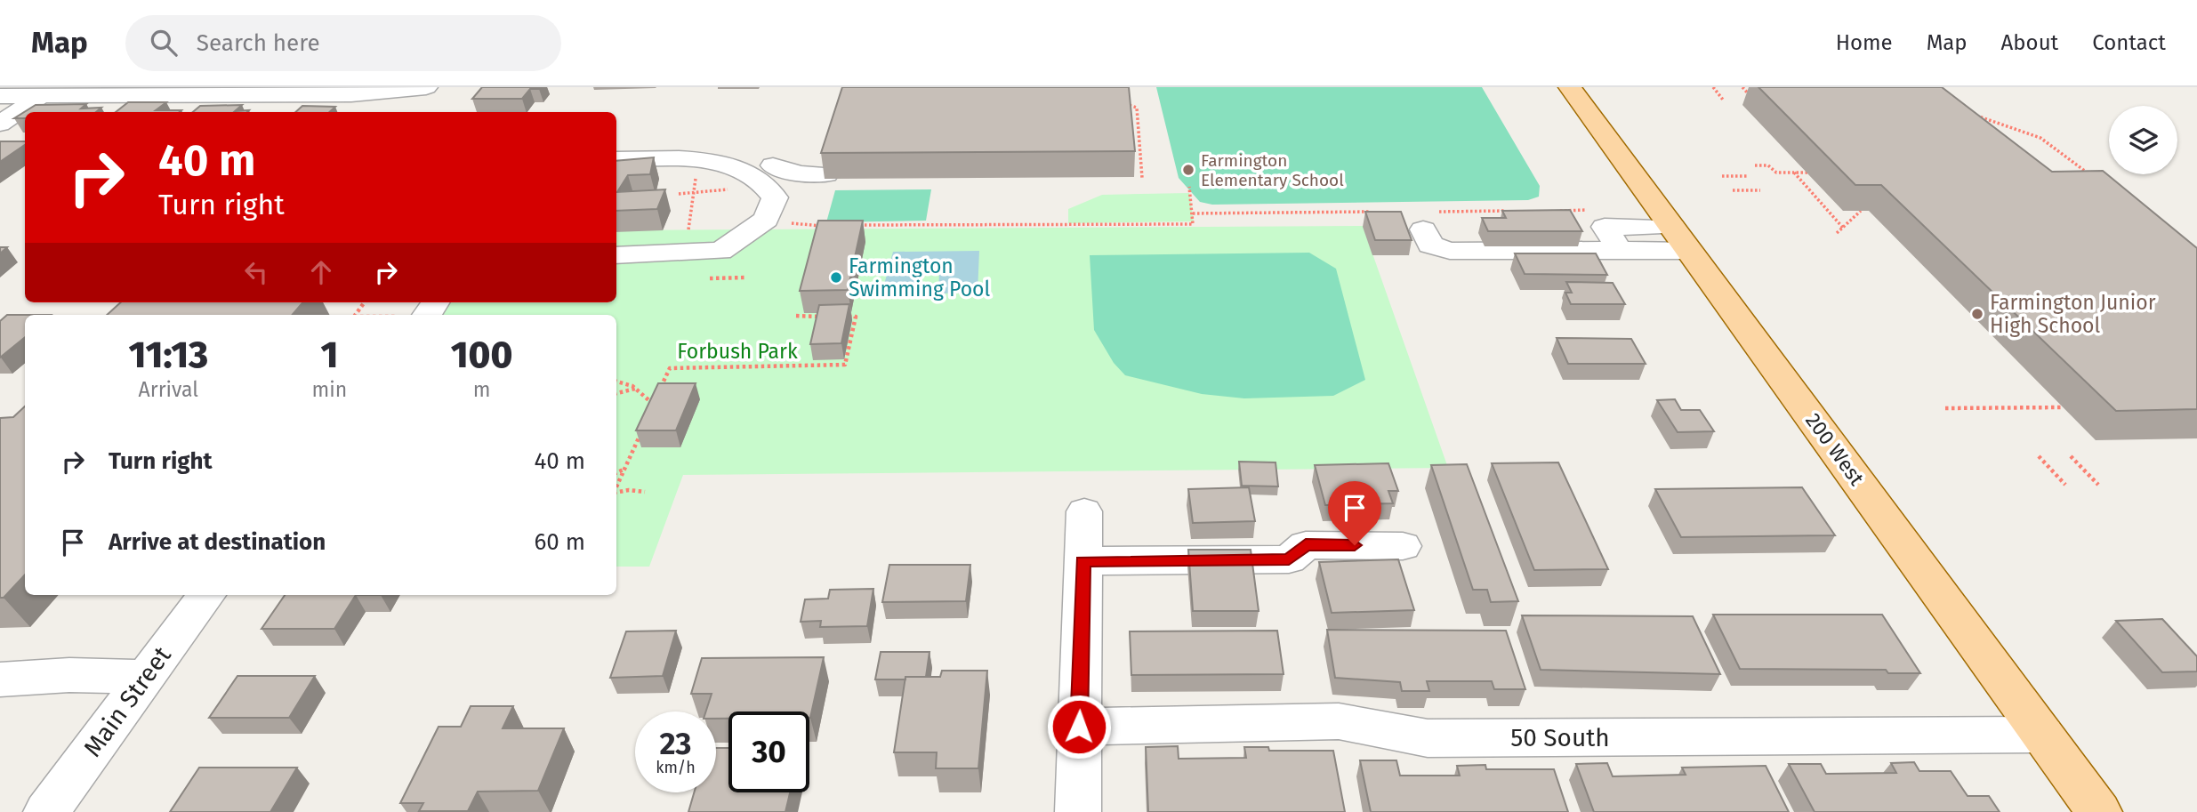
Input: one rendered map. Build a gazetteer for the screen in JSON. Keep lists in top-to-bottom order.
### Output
{
  "streets": {
    "main road": ["200 West"],
    "street": ["Main Street", "50 South"]
  },
  "crossings": [
    ["200 West", "50 South"]
  ],
  "parks": ["Forbush Park"],
  "places": ["Farmington Elementary School", "Farmington Swimming Pool", "Farmington Junior High School"],
  "page": {
    "header": "Map",
    "search": "Search here",
    "nav": [
      "Home",
      "Map",
      "About",
      "Contact"
    ],
    "turn": ["40 m", "Turn right"],
    "eta": [
      "11:13",
      "Arrival",
      "1",
      "min",
      "100",
      "m"
    ],
    "list": [
      {
        "name": "Turn right",
        "value": "40 m"
      },
      {
        "name": "Arrive at destination",
        "value": "60 m"
      }
    ],
    "speed": "23 km/h",
    "limit": "30"
  }
}
